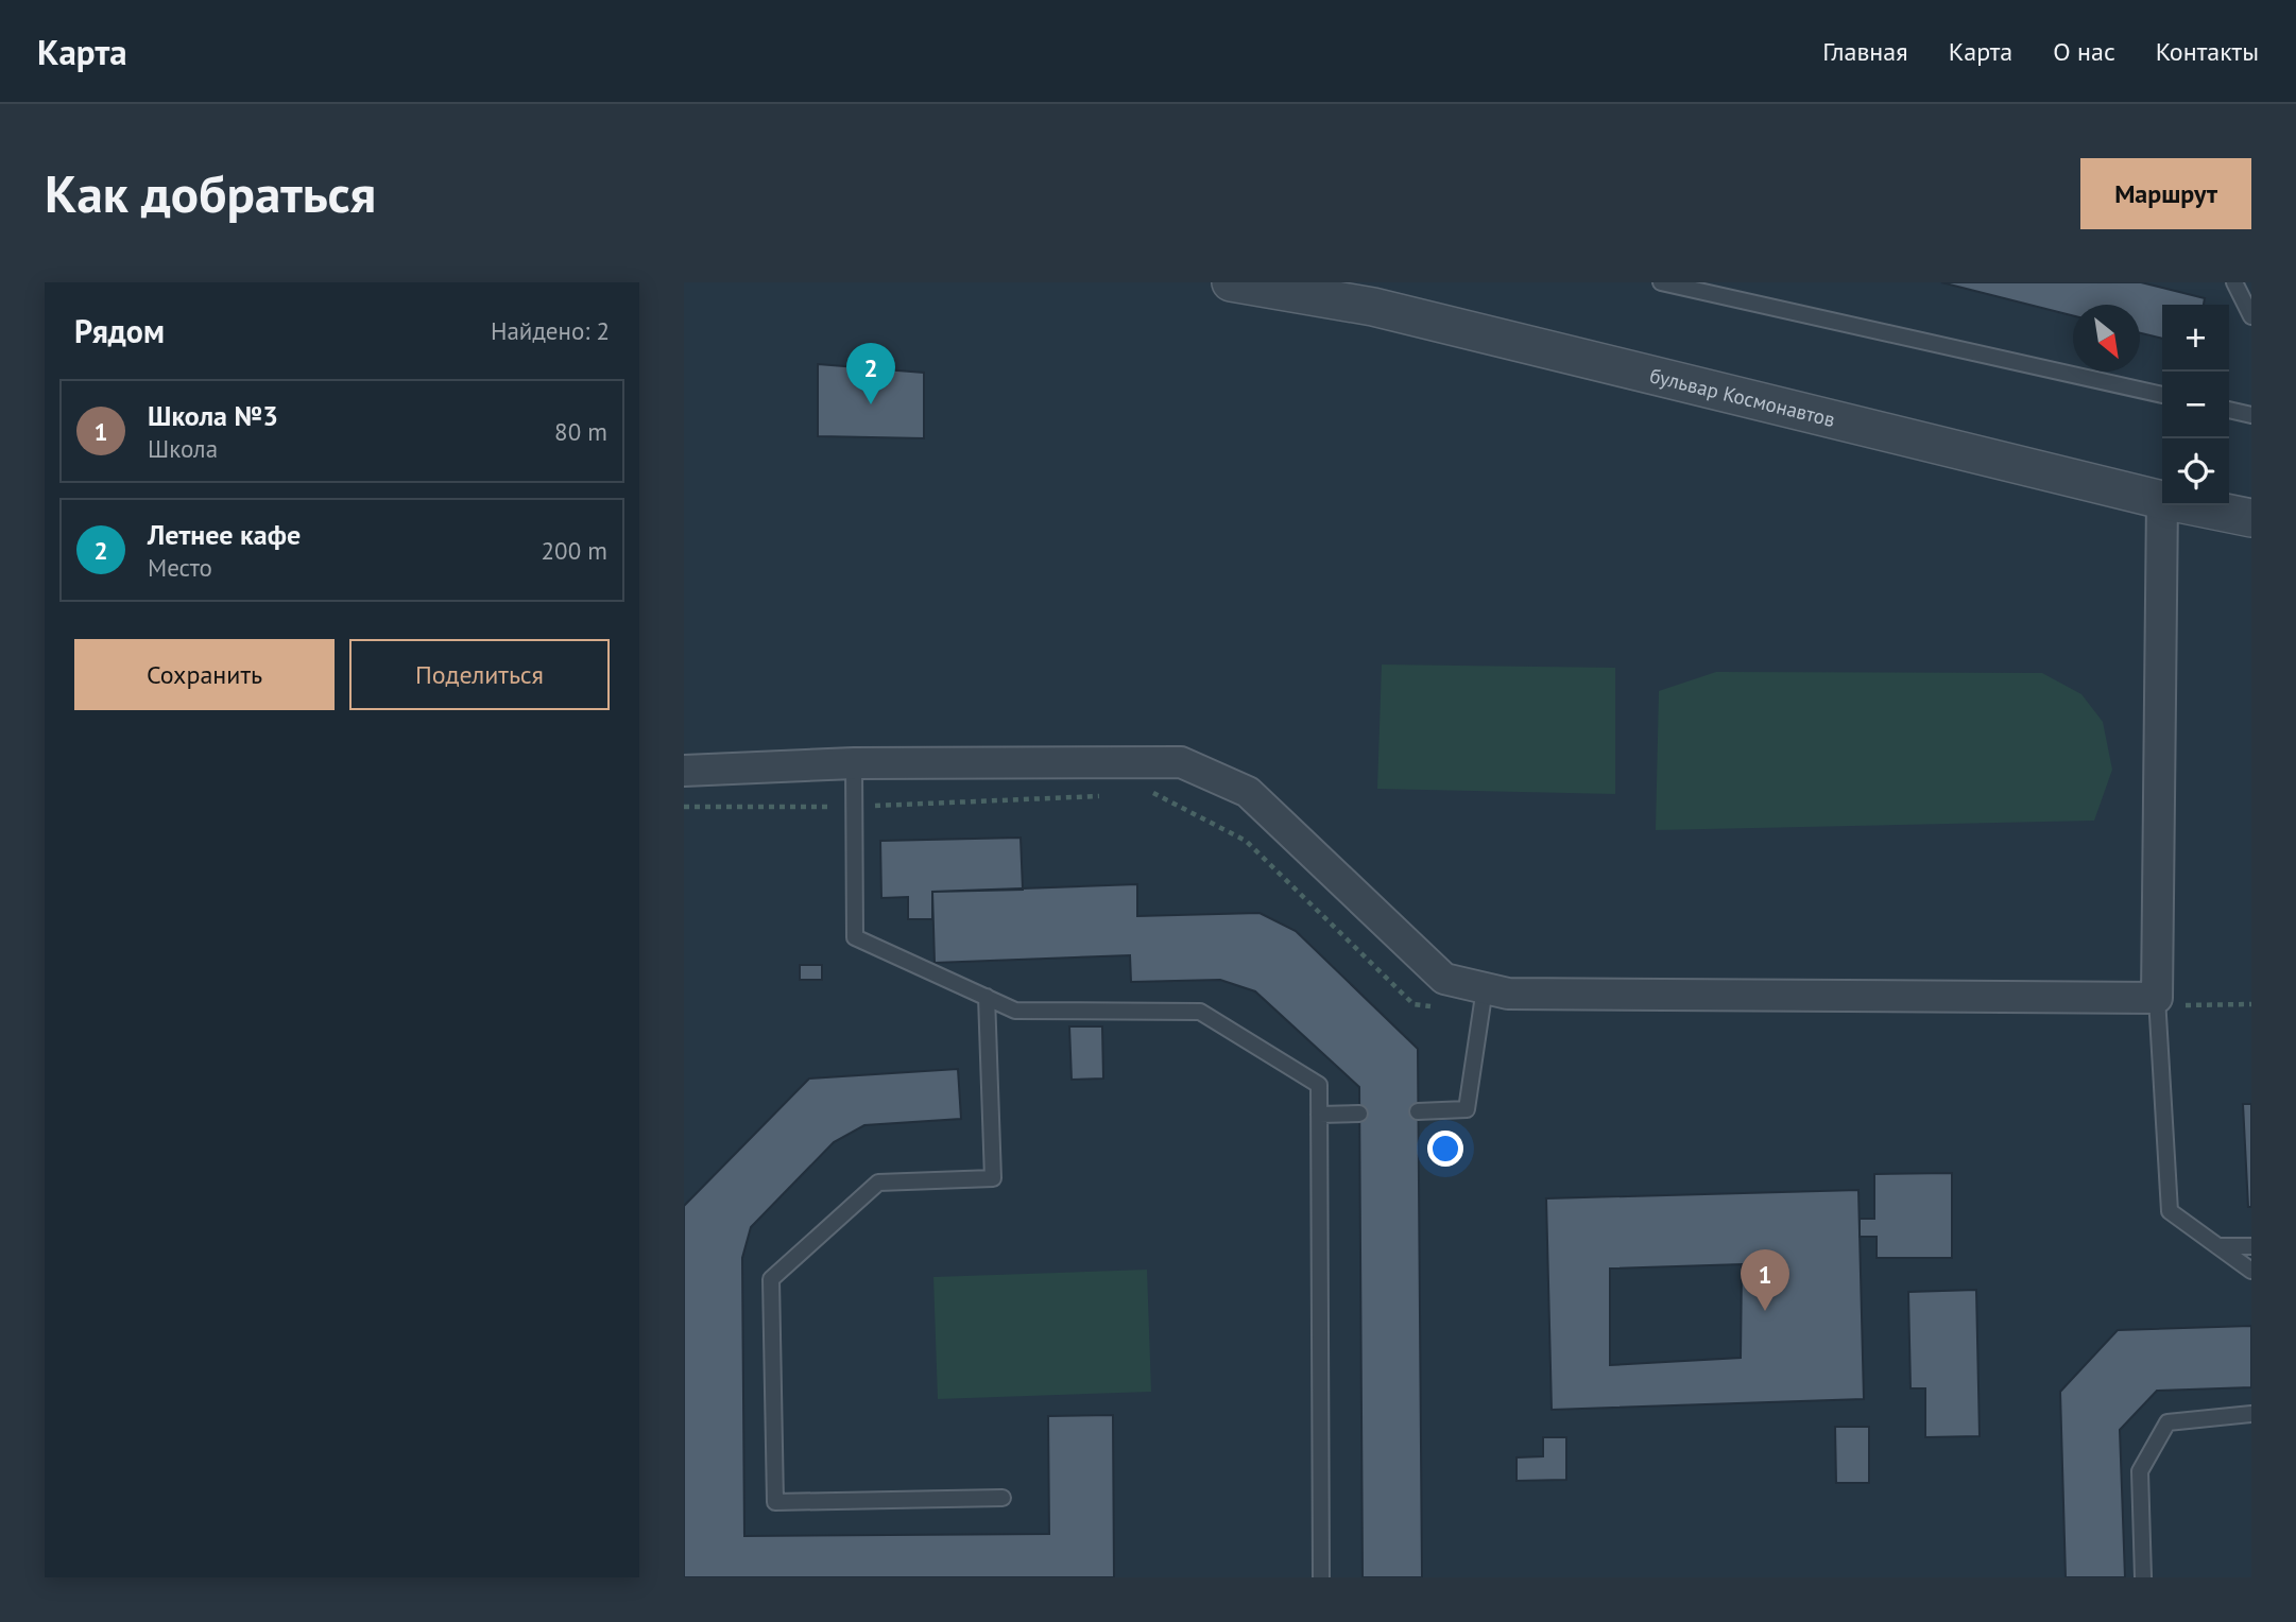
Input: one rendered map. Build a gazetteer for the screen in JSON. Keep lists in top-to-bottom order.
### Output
{
  "streets": {
    "street": ["бульвар Космонавтов"]
  },
  "north": "bottom right",
  "page": {
    "header": "Карта",
    "nav": [
      "Главная",
      "Карта",
      "О нас",
      "Контакты"
    ],
    "buttons": [
      "Маршрут",
      ["Сохранить", "Поделиться"]
    ],
    "title": "Как добраться",
    "heading": ["Рядом", "Найдено: 2"],
    "map_buttons": ["+", "−"],
    "pins": ["2", "1"],
    "list": [
      {
        "mark": "1",
        "name": "Школа №3",
        "note": "Школа",
        "value": "80 m"
      },
      {
        "mark": "2",
        "name": "Летнее кафе",
        "note": "Место",
        "value": "200 m"
      }
    ]
  }
}
